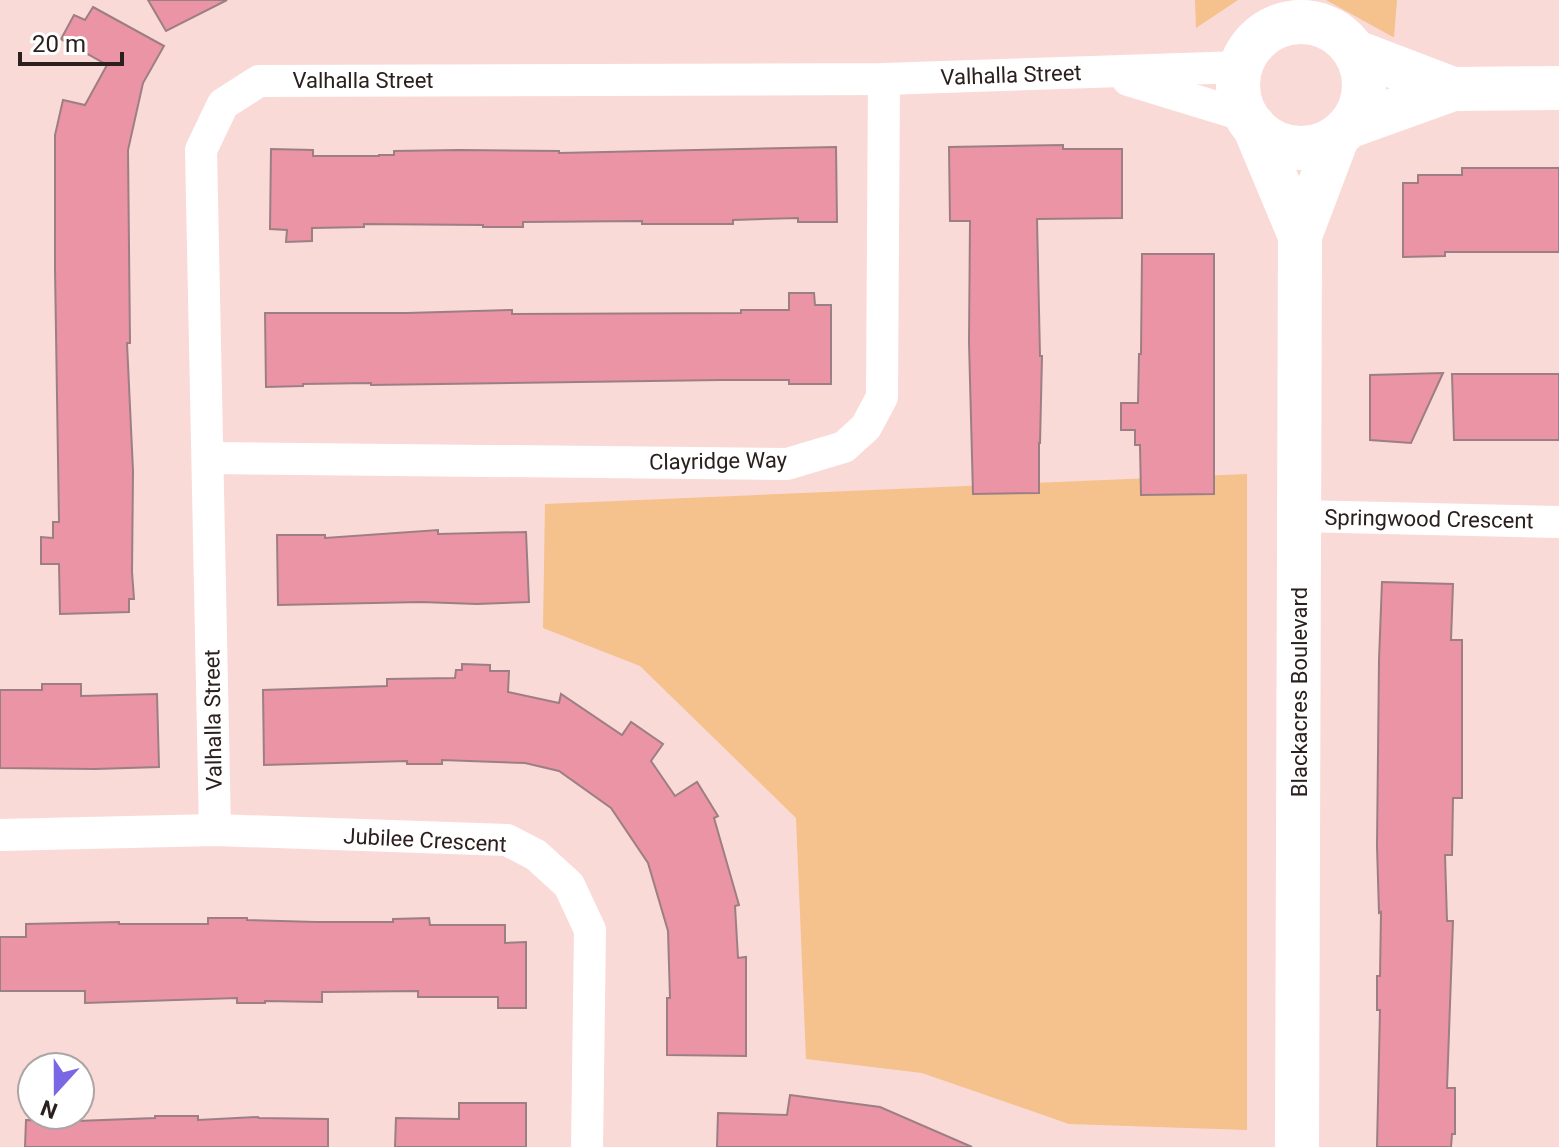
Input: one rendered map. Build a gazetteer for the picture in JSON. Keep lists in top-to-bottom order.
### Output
{
  "streets": {
    "street": [
      "Valhalla Street",
      "Clayridge Way",
      "Springwood Crescent",
      "Blackacres Boulevard",
      "Jubilee Crescent"
    ]
  },
  "crossings": [
    ["Valhalla Street", "Clayridge Way"],
    ["Valhalla Street", "Blackacres Boulevard"],
    ["Valhalla Street", "Jubilee Crescent"],
    ["Springwood Crescent", "Blackacres Boulevard"]
  ],
  "scale_bar": "20 m",
  "north": "bottom"
}
